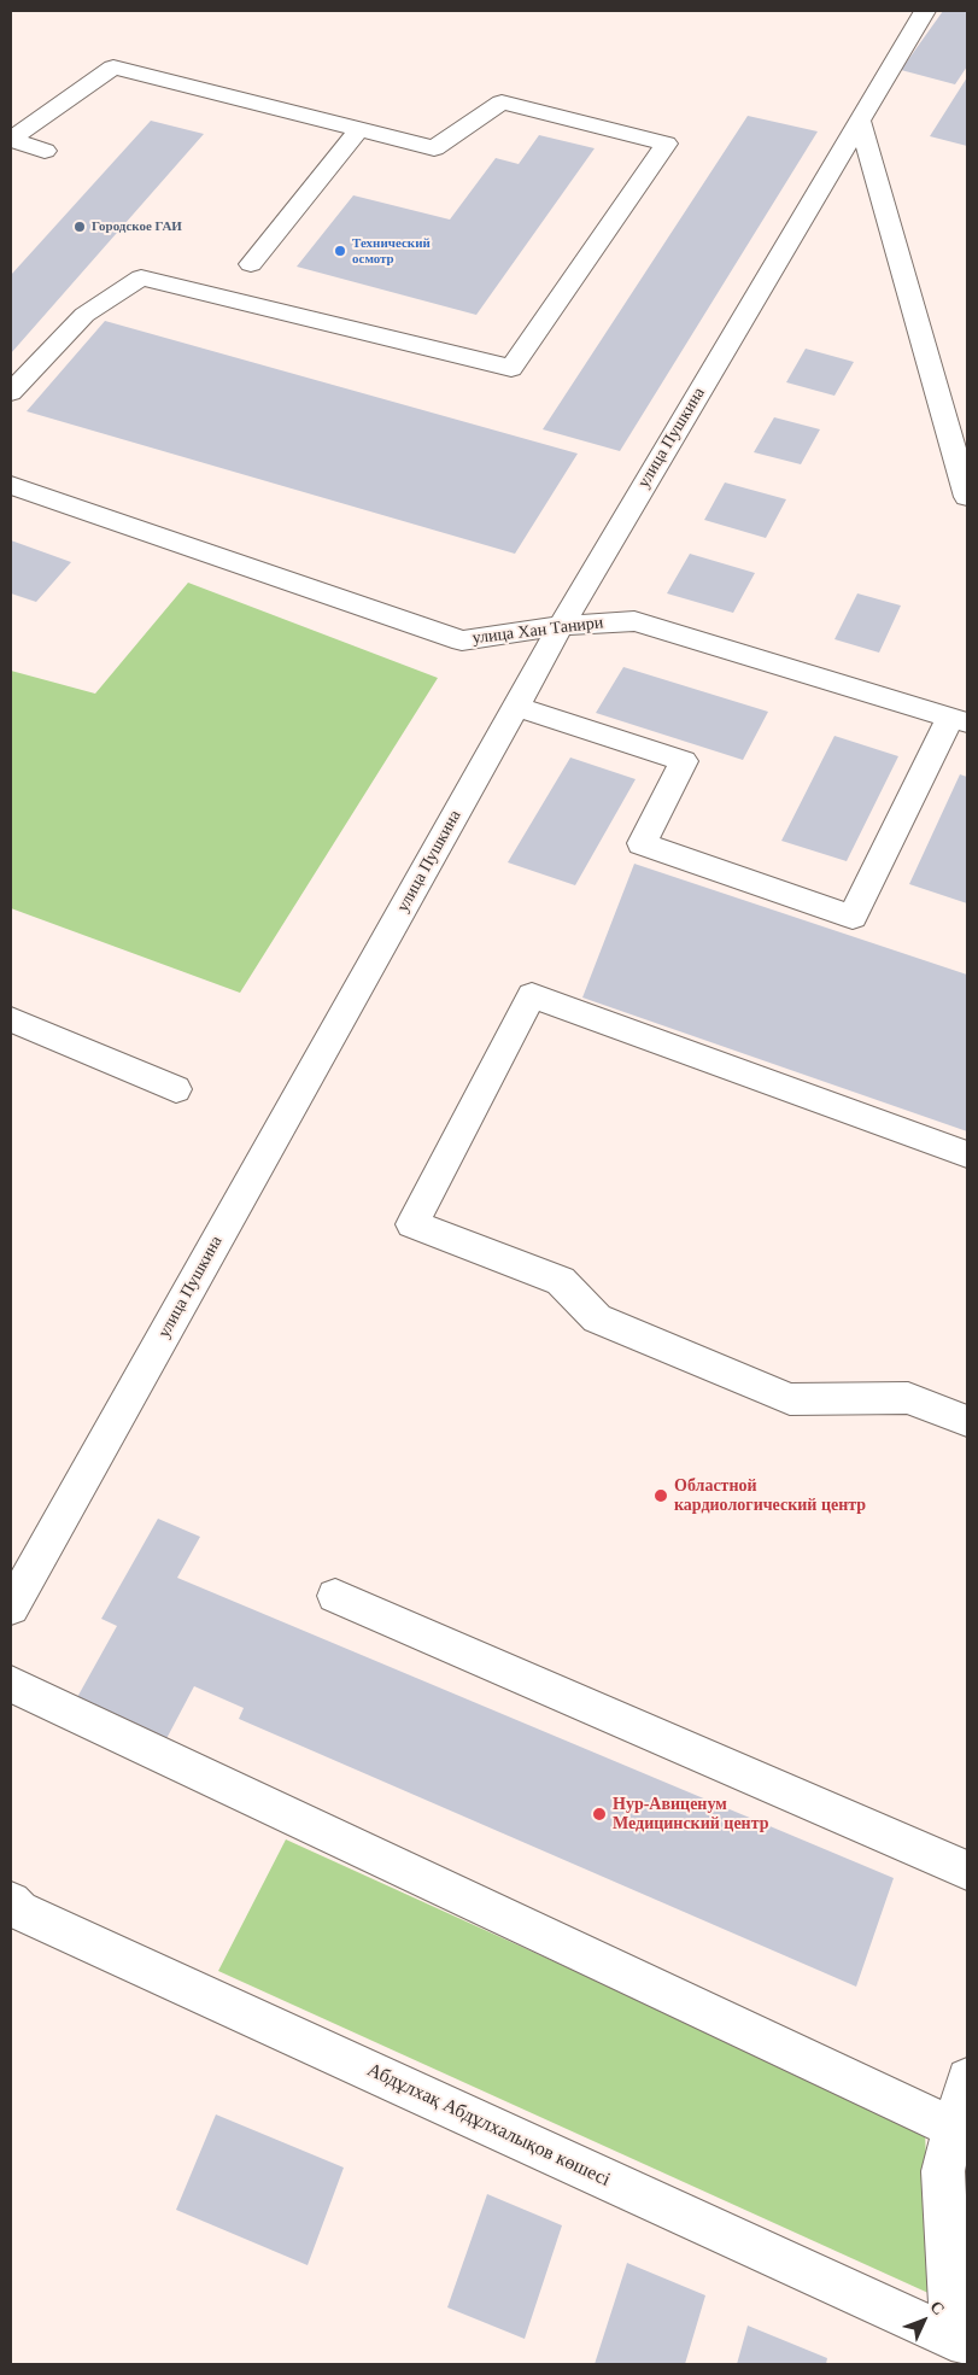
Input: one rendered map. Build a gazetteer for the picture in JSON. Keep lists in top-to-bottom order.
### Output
{
  "streets": {
    "street": ["улица Пушкина", "улица Хан Танири", "Абдұлхақ Абдұлхалықов көшесі"]
  },
  "crossings": [
    ["улица Пушкина", "улица Хан Танири"]
  ],
  "places": [
    "Городское ГАИ",
    "Технический осмотр",
    "Областной кардиологический центр",
    "Нур-Авиценум Медицинский центр"
  ],
  "north": "top right"
}
